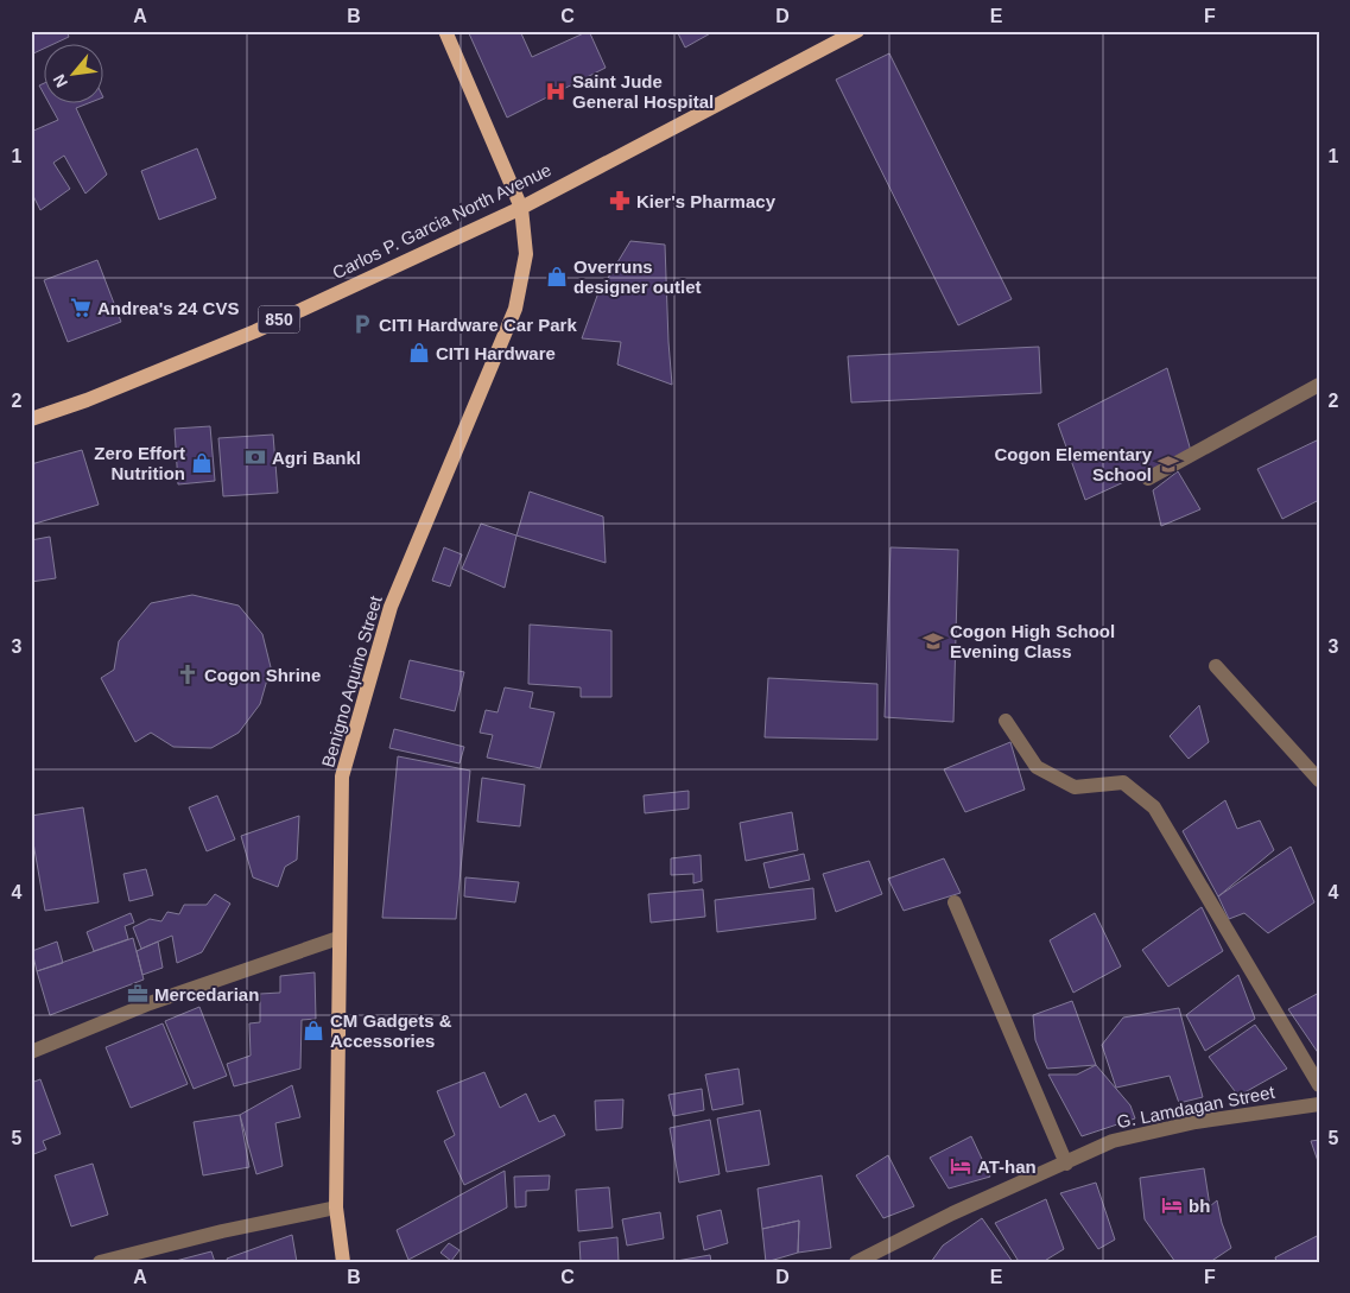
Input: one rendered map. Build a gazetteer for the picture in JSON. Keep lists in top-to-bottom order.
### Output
{
  "streets": {
    "main road": ["Carlos P. Garcia North Avenue", "850", "Benigno Aquino Street"],
    "street": ["G. Lamdagan Street"]
  },
  "crossings": [
    ["Carlos P. Garcia North Avenue", "Benigno Aquino Street"]
  ],
  "places": {
    "hospital": ["Saint Jude General Hospital"],
    "pharmacy": ["Kier's Pharmacy"],
    "shop": [
      "Overruns designer outlet",
      "CITI Hardware",
      "Zero Effort Nutrition",
      "CM Gadgets & Accessories"
    ],
    "supermarket": ["Andrea's 24 CVS"],
    "parking": ["CITI Hardware Car Park"],
    "bank": ["Agri Bankl"],
    "school or university": ["Cogon Elementary School", "Cogon High School Evening Class"],
    "church": ["Cogon Shrine"],
    "office": ["Mercedarian"],
    "hotel": ["AT-han", "bh"]
  },
  "north": "bottom left",
  "grid": {
    "columns": [
      "A",
      "B",
      "C",
      "D",
      "E",
      "F"
    ],
    "rows": [
      "1",
      "2",
      "3",
      "4",
      "5"
    ]
  }
}
